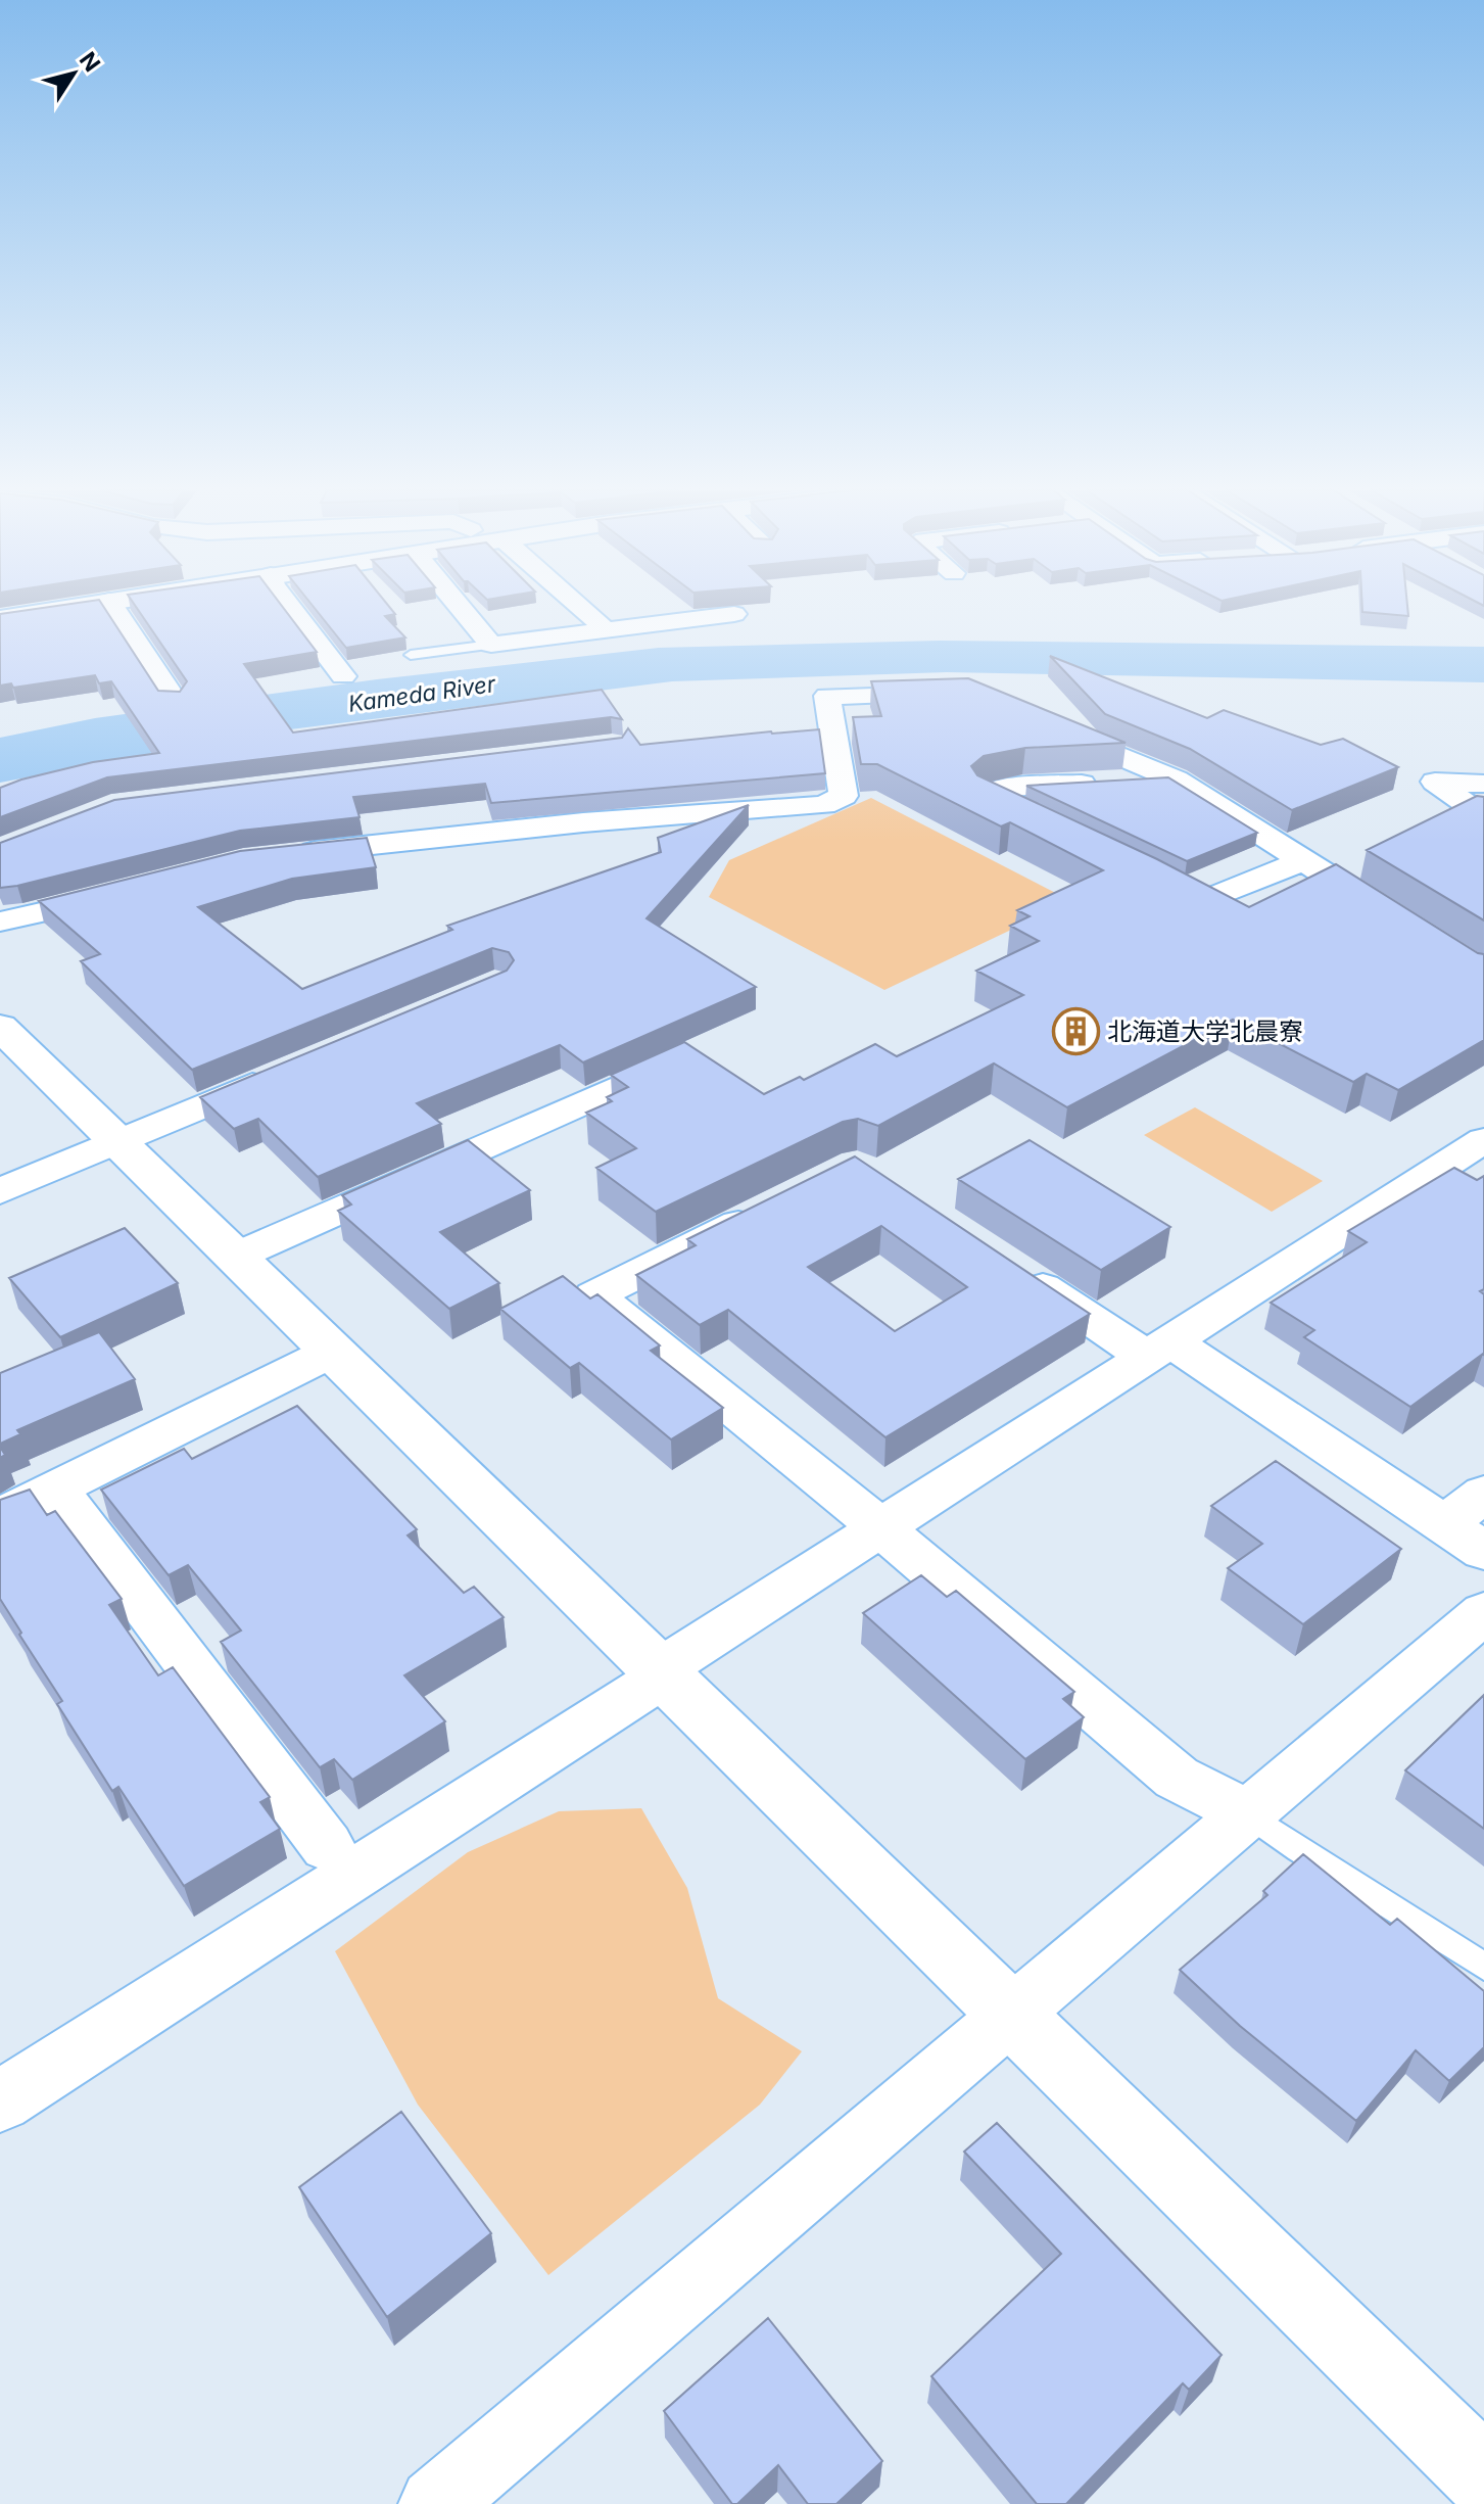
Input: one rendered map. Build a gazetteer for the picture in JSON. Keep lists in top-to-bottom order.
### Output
{
  "water": ["Kameda River"],
  "places": {
    "building": ["北海道大学北晨寮"]
  },
  "north": "top right"
}
